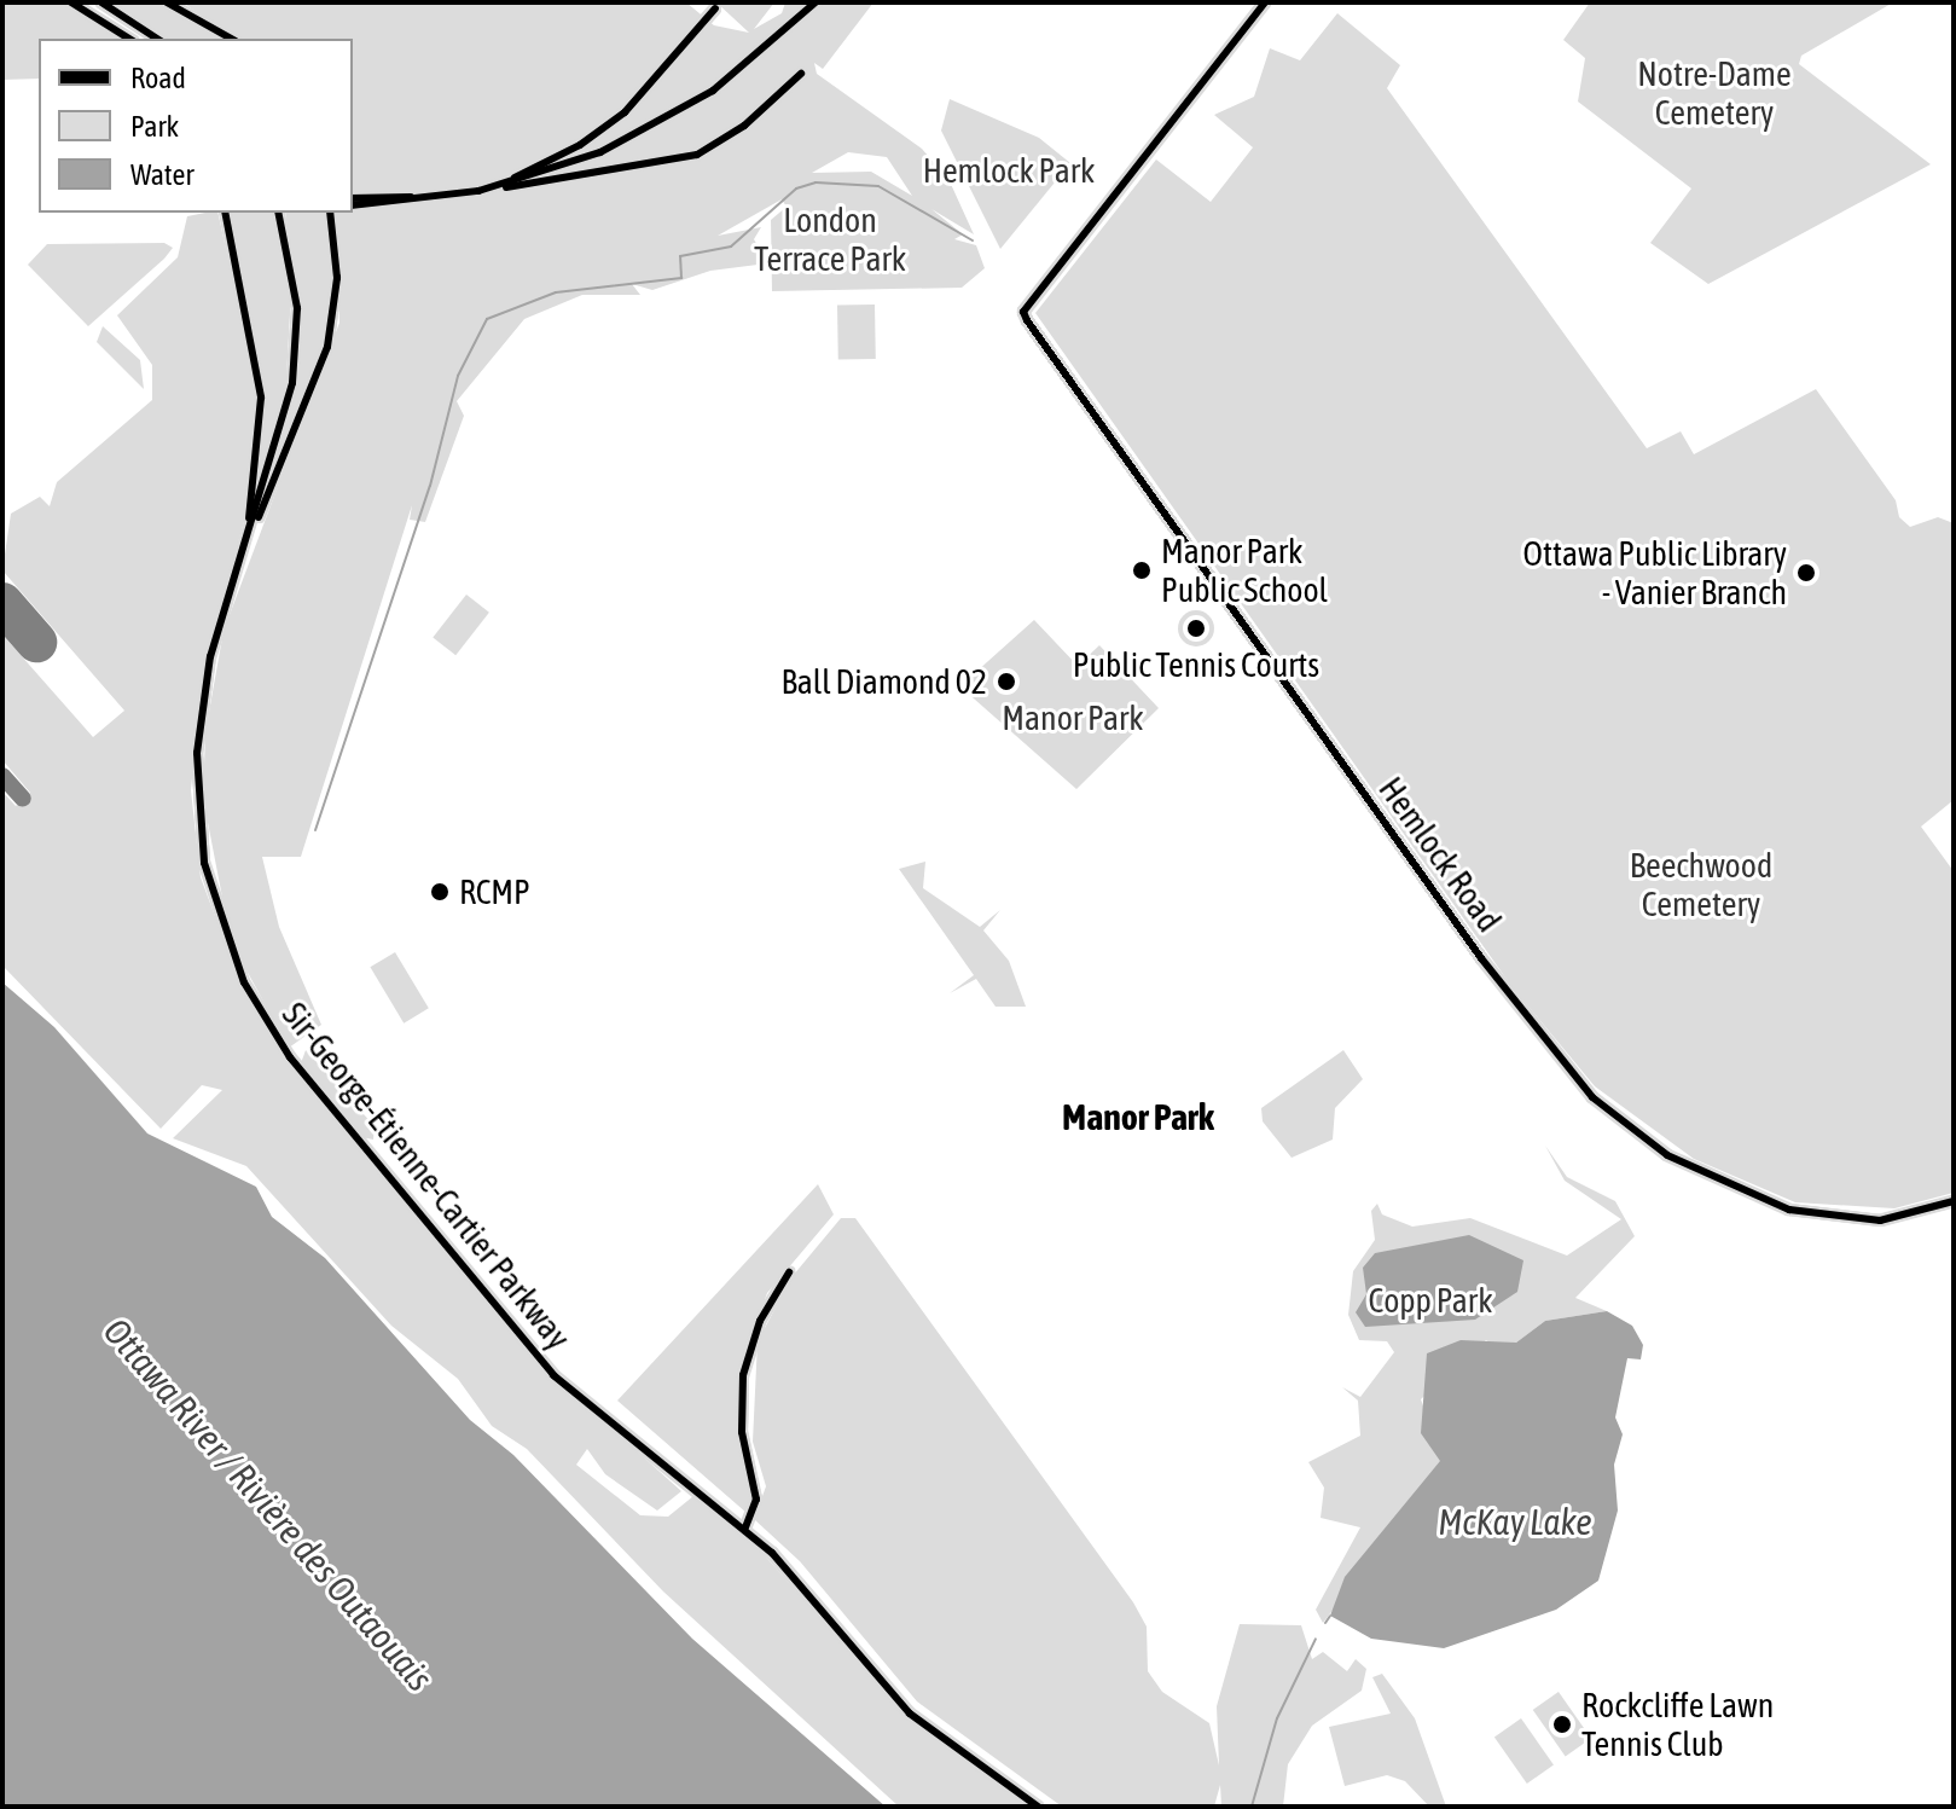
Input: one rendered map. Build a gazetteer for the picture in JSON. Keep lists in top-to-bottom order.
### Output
{
  "streets": {
    "main road": ["Hemlock Road", "Sir-George-Étienne-Cartier Parkway"]
  },
  "districts": ["Manor Park"],
  "water": ["Ottawa River / Rivière des Outaouais", "McKay Lake"],
  "parks": [
    "Notre-Dame Cemetery",
    "Hemlock Park",
    "London Terrace Park",
    "Manor Park",
    "Beechwood Cemetery",
    "Copp Park"
  ],
  "places": [
    "Manor Park Public School",
    "Ottawa Public Library - Vanier Branch",
    "Public Tennis Courts",
    "Ball Diamond 02",
    "RCMP",
    "Rockcliffe Lawn Tennis Club"
  ],
  "legend": ["Road", "Park", "Water"]
}
